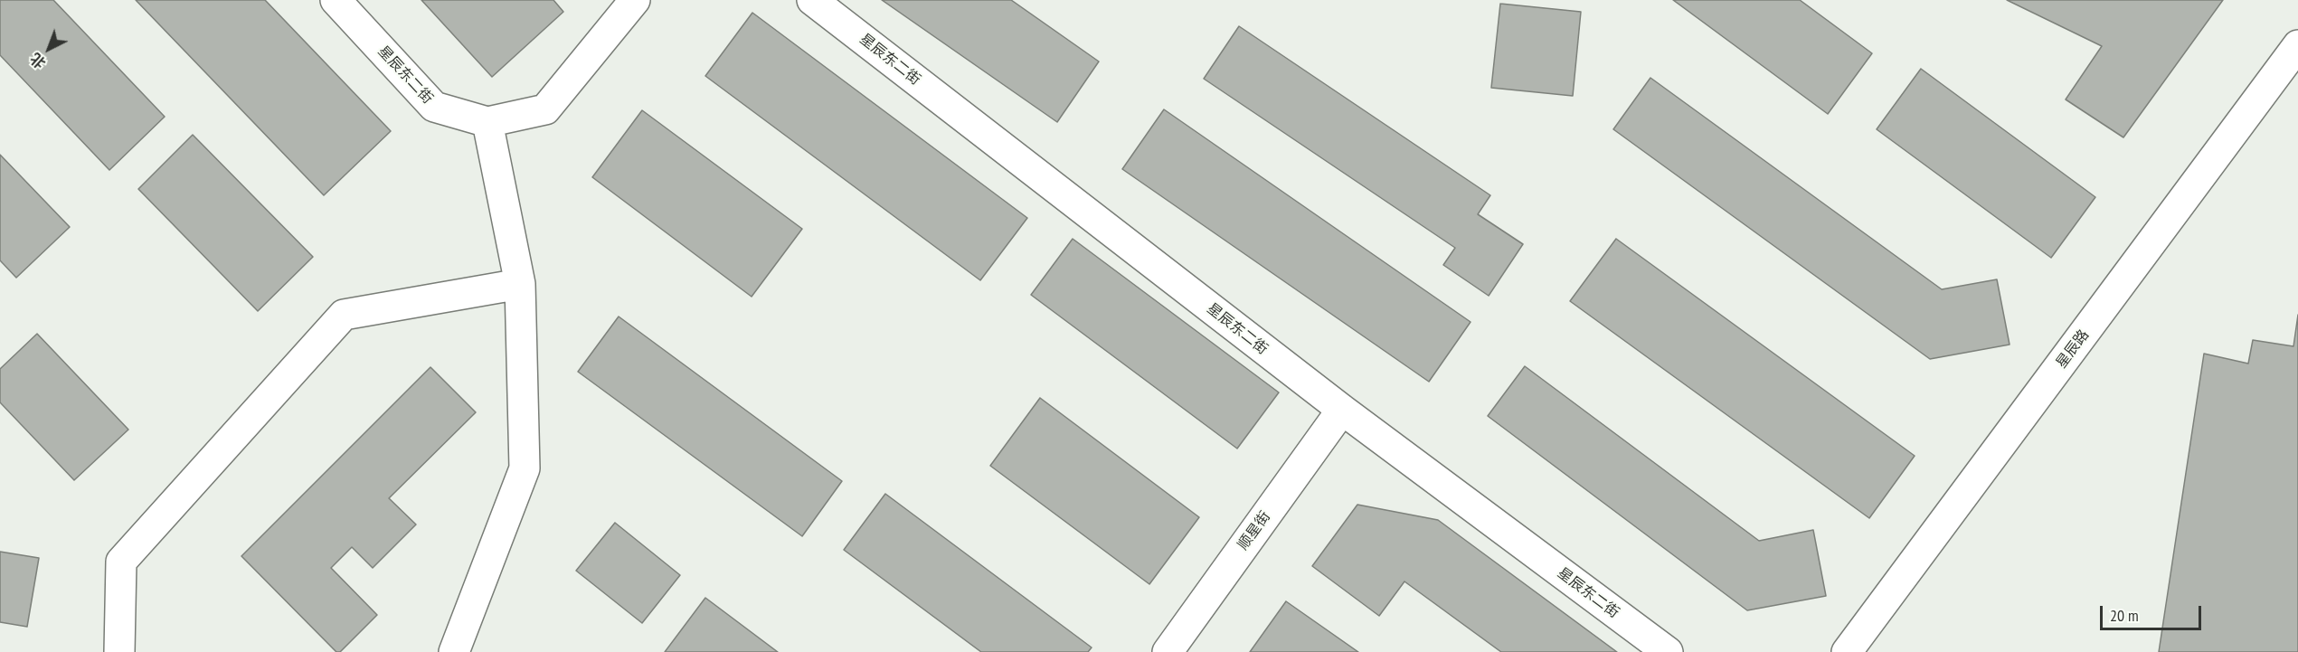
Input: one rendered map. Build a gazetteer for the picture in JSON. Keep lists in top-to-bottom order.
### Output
{
  "streets": {
    "street": ["星辰东二街", "星辰路", "顺星街"]
  },
  "crossings": [
    ["星辰东二街", "顺星街"]
  ],
  "scale_bar": "20 m",
  "north": "bottom left"
}
